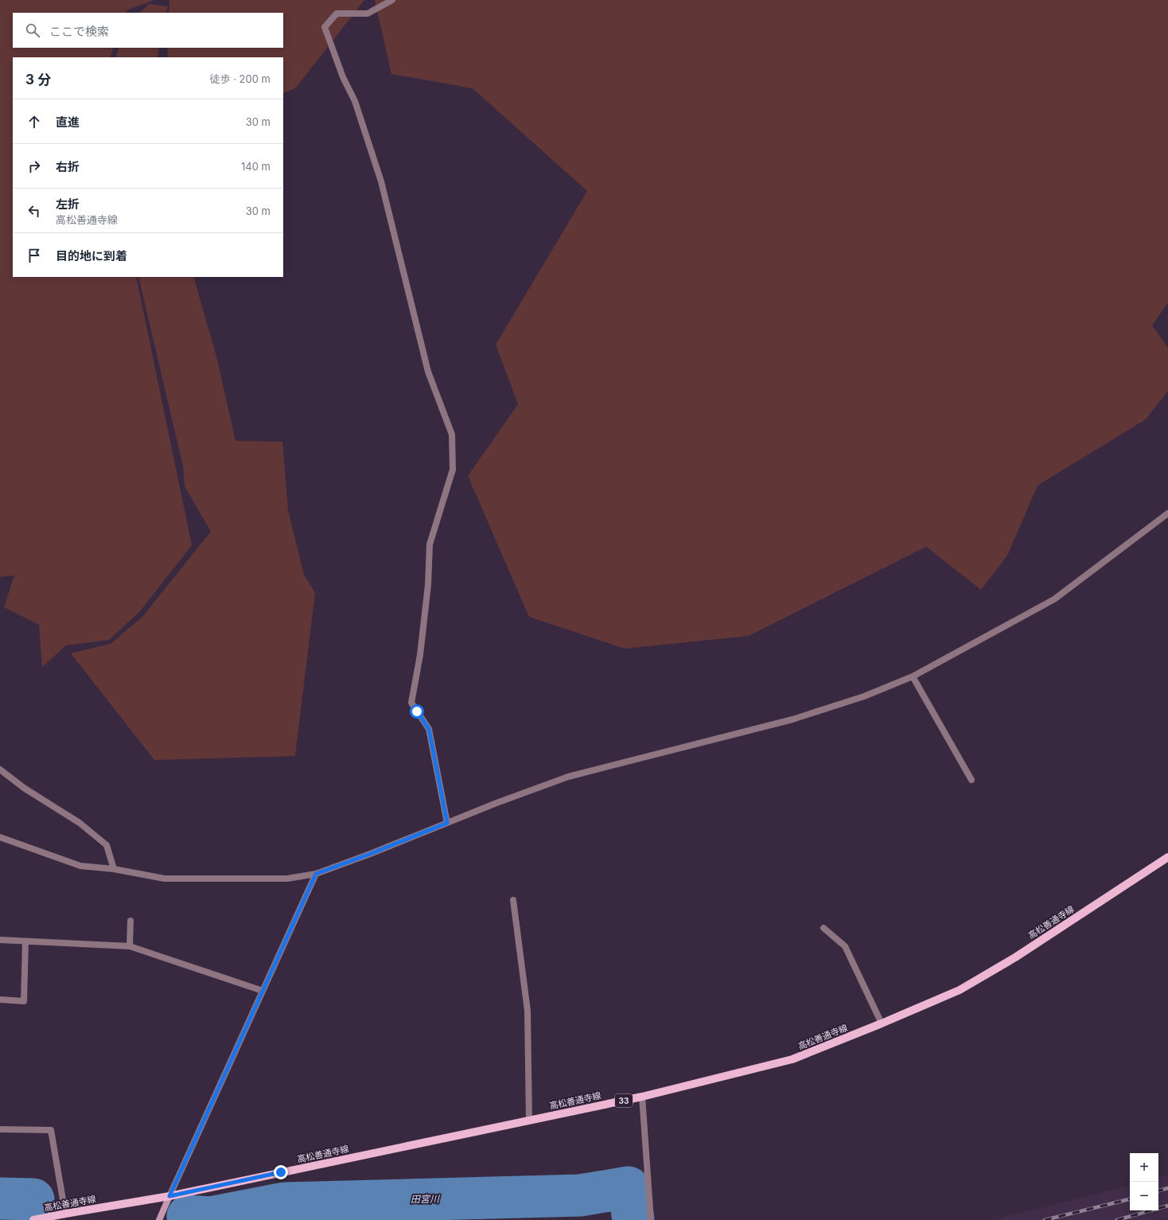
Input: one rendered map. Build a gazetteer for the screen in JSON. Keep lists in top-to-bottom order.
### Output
{
  "streets": {
    "main road": ["高松善通寺線", "33"]
  },
  "water": ["田宮川"],
  "page": {
    "search": "ここで検索",
    "heading": ["3 分", "徒歩 · 200 m"],
    "list": [
      ["直進", "30 m"],
      ["右折", "140 m"],
      ["左折", "高松善通寺線", "30 m"],
      "目的地に到着"
    ],
    "map_buttons": ["+", "−"]
  }
}
